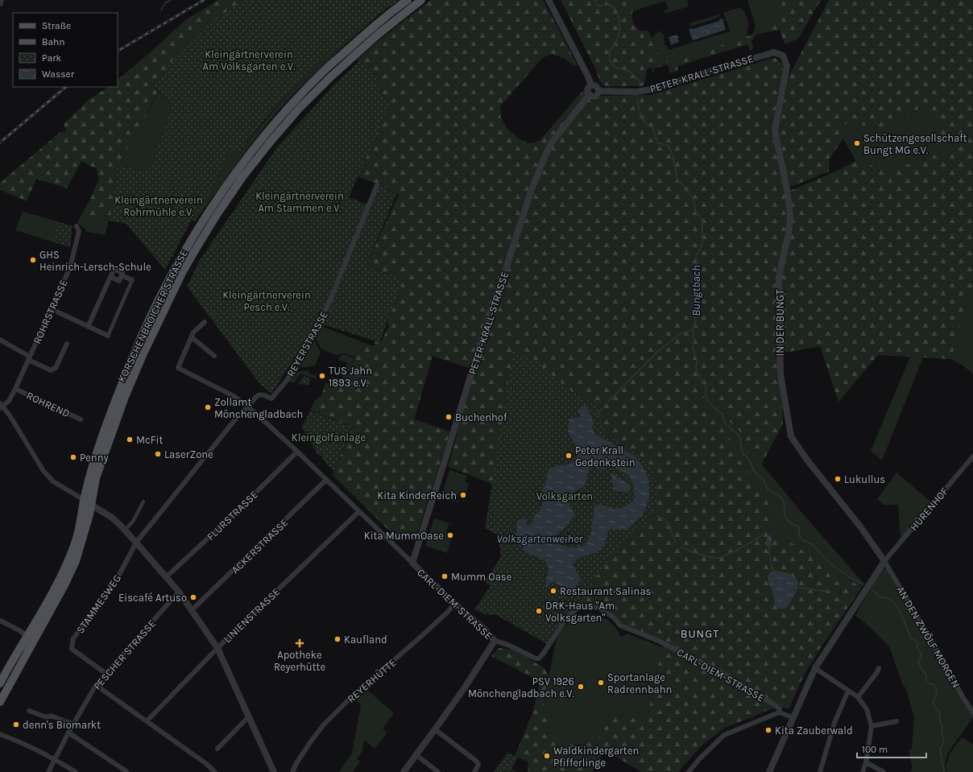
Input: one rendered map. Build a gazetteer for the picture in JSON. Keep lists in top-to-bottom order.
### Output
{
  "streets": {
    "main road": ["KORSCHENBROICHER STRASSE"],
    "street": [
      "PETER-KRALL-STRASSE",
      "ROHRSTRASSE",
      "IN DER BUNGT",
      "REYERSTRASSE",
      "ROHREND",
      "HÜRENHOF",
      "FLURSTRASSE",
      "ACKERSTRASSE",
      "STAMMESWEG",
      "CARL-DIEM-STRASSE",
      "LINIENSTRASSE",
      "AN DEN ZWÖLF MORGEN",
      "PESCHER STRASSE",
      "REYERHÜTTE"
    ]
  },
  "crossings": [
    ["PETER-KRALL-STRASSE", "IN DER BUNGT"],
    ["PETER-KRALL-STRASSE", "CARL-DIEM-STRASSE"],
    ["ROHRSTRASSE", "ROHREND"],
    ["IN DER BUNGT", "HÜRENHOF"],
    ["IN DER BUNGT", "AN DEN ZWÖLF MORGEN"],
    ["REYERSTRASSE", "STAMMESWEG"],
    ["REYERSTRASSE", "CARL-DIEM-STRASSE"],
    ["HÜRENHOF", "AN DEN ZWÖLF MORGEN"],
    ["FLURSTRASSE", "CARL-DIEM-STRASSE"],
    ["ACKERSTRASSE", "CARL-DIEM-STRASSE"],
    ["STAMMESWEG", "PESCHER STRASSE"],
    ["CARL-DIEM-STRASSE", "LINIENSTRASSE"],
    ["CARL-DIEM-STRASSE", "REYERHÜTTE"]
  ],
  "districts": ["BUNGT"],
  "water": ["Bungtbach", "Volksgartenweiher"],
  "parks": [
    "Kleingärtnerverein Am Volksgarten e.V.",
    "Kleingärtnerverein Am Stammen e.V.",
    "Kleingärtnerverein Rohrmühle e.V.",
    "Kleingärtnerverein Pesch e.V.",
    "Kleingolfanlage",
    "Volksgarten"
  ],
  "places": {
    "other": [
      "Schützengesellschaft Bungt MG e.V.",
      "GHS Heinrich-Lersch-Schule",
      "TUS Jahn 1893 e.V.",
      "Zollamt Mönchengladbach",
      "Buchenhof",
      "McFit",
      "LaserZone",
      "Peter Krall Gedenkstein",
      "Penny",
      "Lukullus",
      "Kita KinderReich",
      "Kita MummOase",
      "Mumm Oase",
      "Restaurant Salinas",
      "Eiscafé Artuso",
      "DRK-Haus \"Am Volksgarten\"",
      "Kaufland",
      "Sportanlage Radrennbahn",
      "PSV 1926 Mönchengladbach e.V.",
      "denn's Biomarkt",
      "Kita Zauberwald",
      "Waldkindergarten Pfifferlinge"
    ],
    "health": ["Apotheke Reyerhütte"]
  },
  "legend": [
    "Straße",
    "Bahn",
    "Park",
    "Wasser"
  ],
  "scale_bar": "100 m"
}
